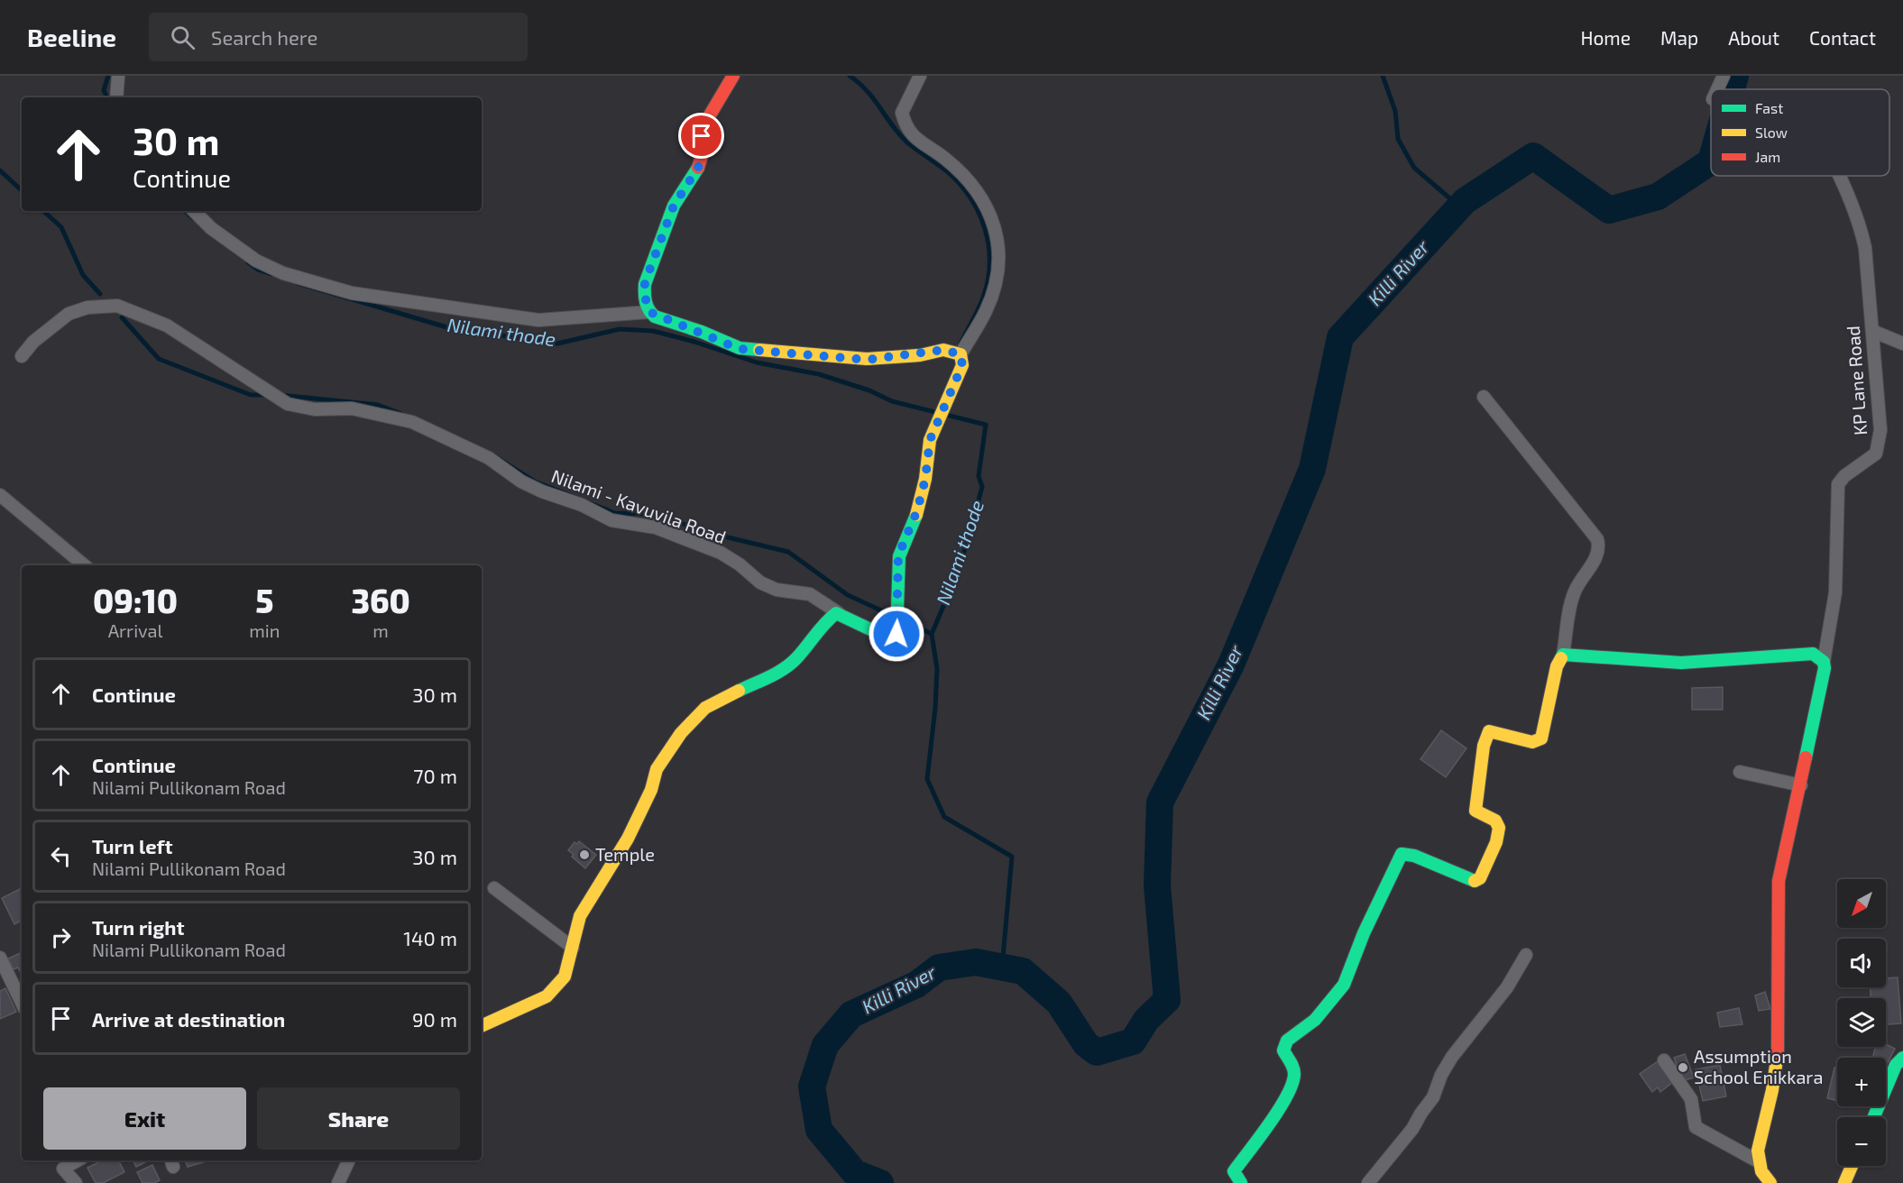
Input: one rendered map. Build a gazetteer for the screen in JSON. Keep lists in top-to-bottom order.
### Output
{
  "streets": {
    "street": ["KP Lane Road", "Nilami - Kavuvila Road"]
  },
  "water": ["Killi River", "Nilami thode"],
  "places": ["Temple", "Assumption School Enikkara"],
  "legend": ["Fast", "Slow", "Jam"],
  "north": "bottom left",
  "page": {
    "header": "Beeline",
    "search": "Search here",
    "nav": [
      "Home",
      "Map",
      "About",
      "Contact"
    ],
    "turn": ["30 m", "Continue"],
    "eta": [
      "09:10",
      "Arrival",
      "5",
      "min",
      "360",
      "m"
    ],
    "list": [
      {
        "name": "Continue",
        "value": "30 m"
      },
      {
        "name": "Continue",
        "note": "Nilami Pullikonam Road",
        "value": "70 m"
      },
      {
        "name": "Turn left",
        "note": "Nilami Pullikonam Road",
        "value": "30 m"
      },
      {
        "name": "Turn right",
        "note": "Nilami Pullikonam Road",
        "value": "140 m"
      },
      {
        "name": "Arrive at destination",
        "value": "90 m"
      }
    ],
    "map_buttons": ["+", "−"],
    "buttons": ["Exit", "Share"]
  }
}
